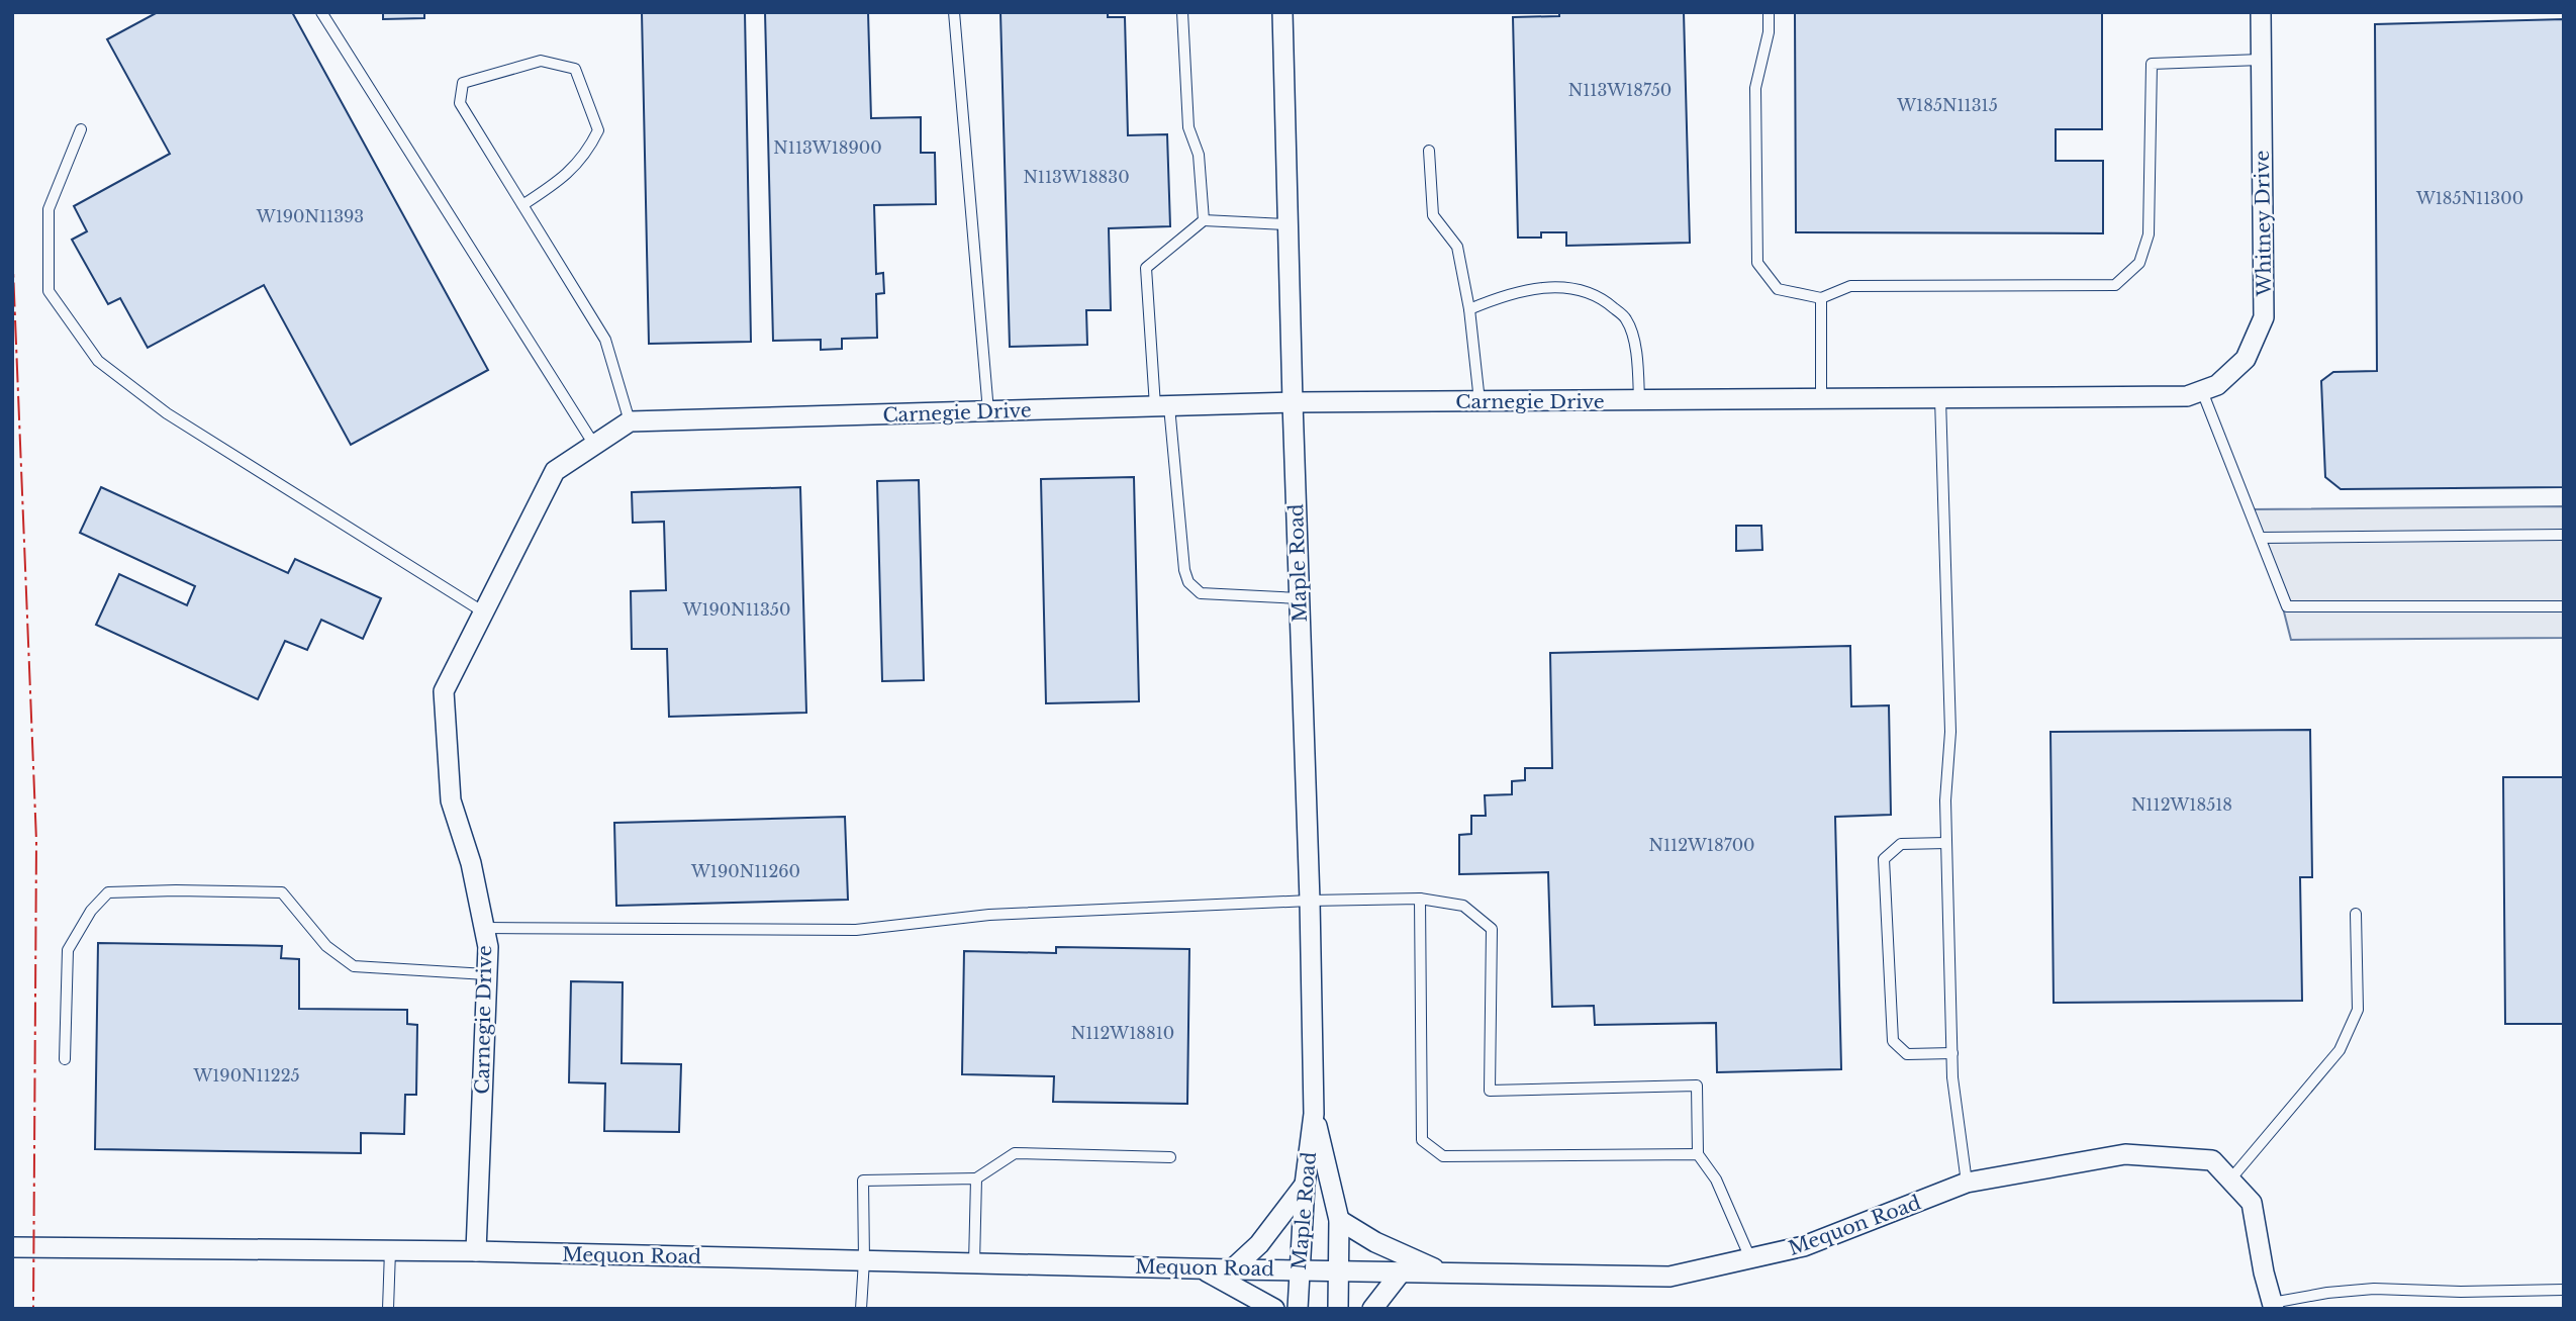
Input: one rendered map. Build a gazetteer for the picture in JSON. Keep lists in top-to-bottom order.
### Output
{
  "streets": {
    "street": [
      "Whitney Drive",
      "Carnegie Drive",
      "Maple Road",
      "Mequon Road"
    ]
  },
  "crossings": [
    ["Whitney Drive", "Carnegie Drive"],
    ["Carnegie Drive", "Maple Road"],
    ["Carnegie Drive", "Mequon Road"],
    ["Maple Road", "Mequon Road"]
  ],
  "house_numbers": [
    "N113W18750",
    "W185N11315",
    "N113W18900",
    "N113W18830",
    "W185N11300",
    "W190N11393",
    "W190N11350",
    "N112W18518",
    "N112W18700",
    "W190N11260",
    "N112W18810",
    "W190N11225"
  ]
}
